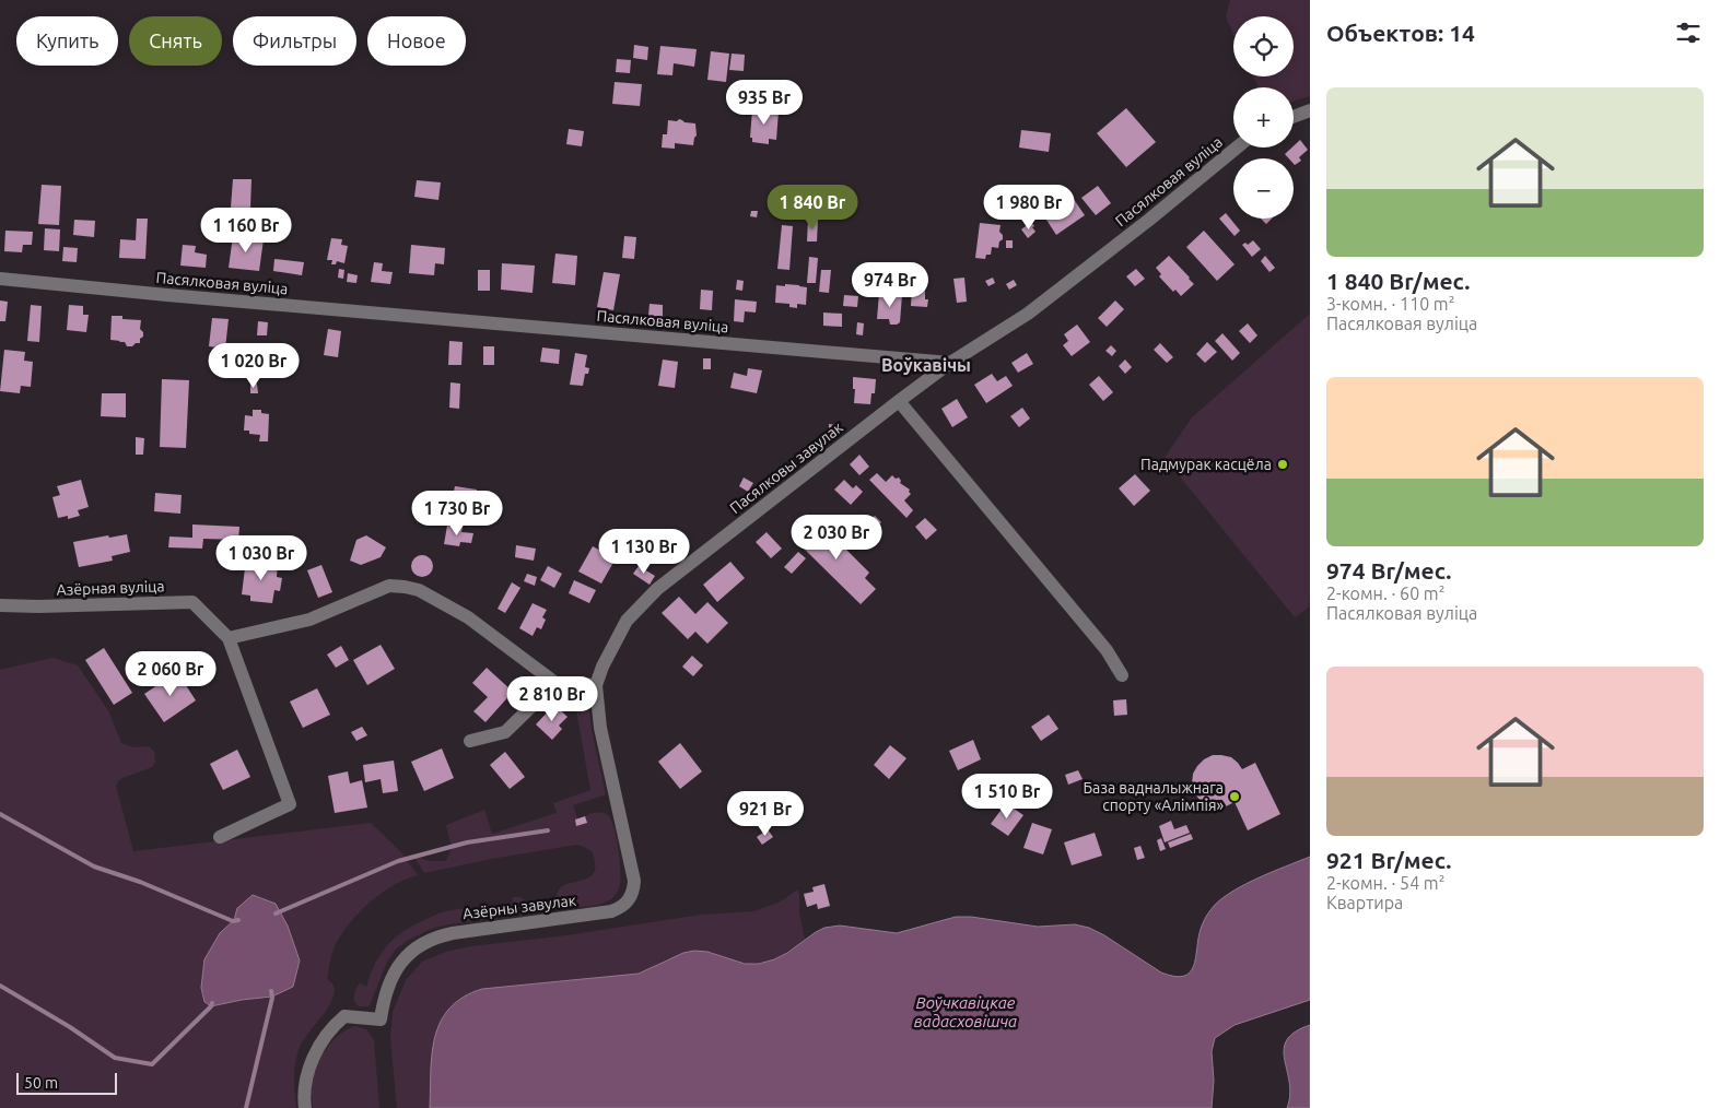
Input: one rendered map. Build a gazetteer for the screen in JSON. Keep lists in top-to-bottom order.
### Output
{
  "streets": {
    "street": [
      "Пасялковая вуліца",
      "Пасялковы завулак",
      "Азёрная вуліца",
      "Азёрны завулак"
    ]
  },
  "crossings": [
    ["Пасялковая вуліца", "Пасялковы завулак"],
    ["Пасялковы завулак", "Азёрны завулак"]
  ],
  "districts": ["Воўкавічы"],
  "water": ["Воўчкавіцкае вадасховішча"],
  "places": ["Падмурак касцёла", "База вадналыжнага спорту «Алімпія»"],
  "scale_bar": "50 m",
  "page": {
    "heading": "Объектов: 14",
    "map_buttons": ["+", "−"],
    "chip": [
      "Купить",
      "Снять",
      "Фильтры",
      "Новое"
    ],
    "list": [
      {
        "name": "1 840 Br/мес.",
        "note": "3-комн. · 110 m² · Пасялковая вуліца"
      },
      {
        "name": "974 Br/мес.",
        "note": "2-комн. · 60 m² · Пасялковая вуліца"
      },
      {
        "name": "921 Br/мес.",
        "note": "2-комн. · 54 m² · Квартира"
      }
    ],
    "price": [
      "935 Br",
      "1 840 Br",
      "1 980 Br",
      "1 160 Br",
      "974 Br",
      "1 020 Br",
      "1 730 Br",
      "2 030 Br",
      "1 130 Br",
      "1 030 Br",
      "2 060 Br",
      "2 810 Br",
      "1 510 Br",
      "921 Br"
    ],
    "scale": "50 m"
  }
}
